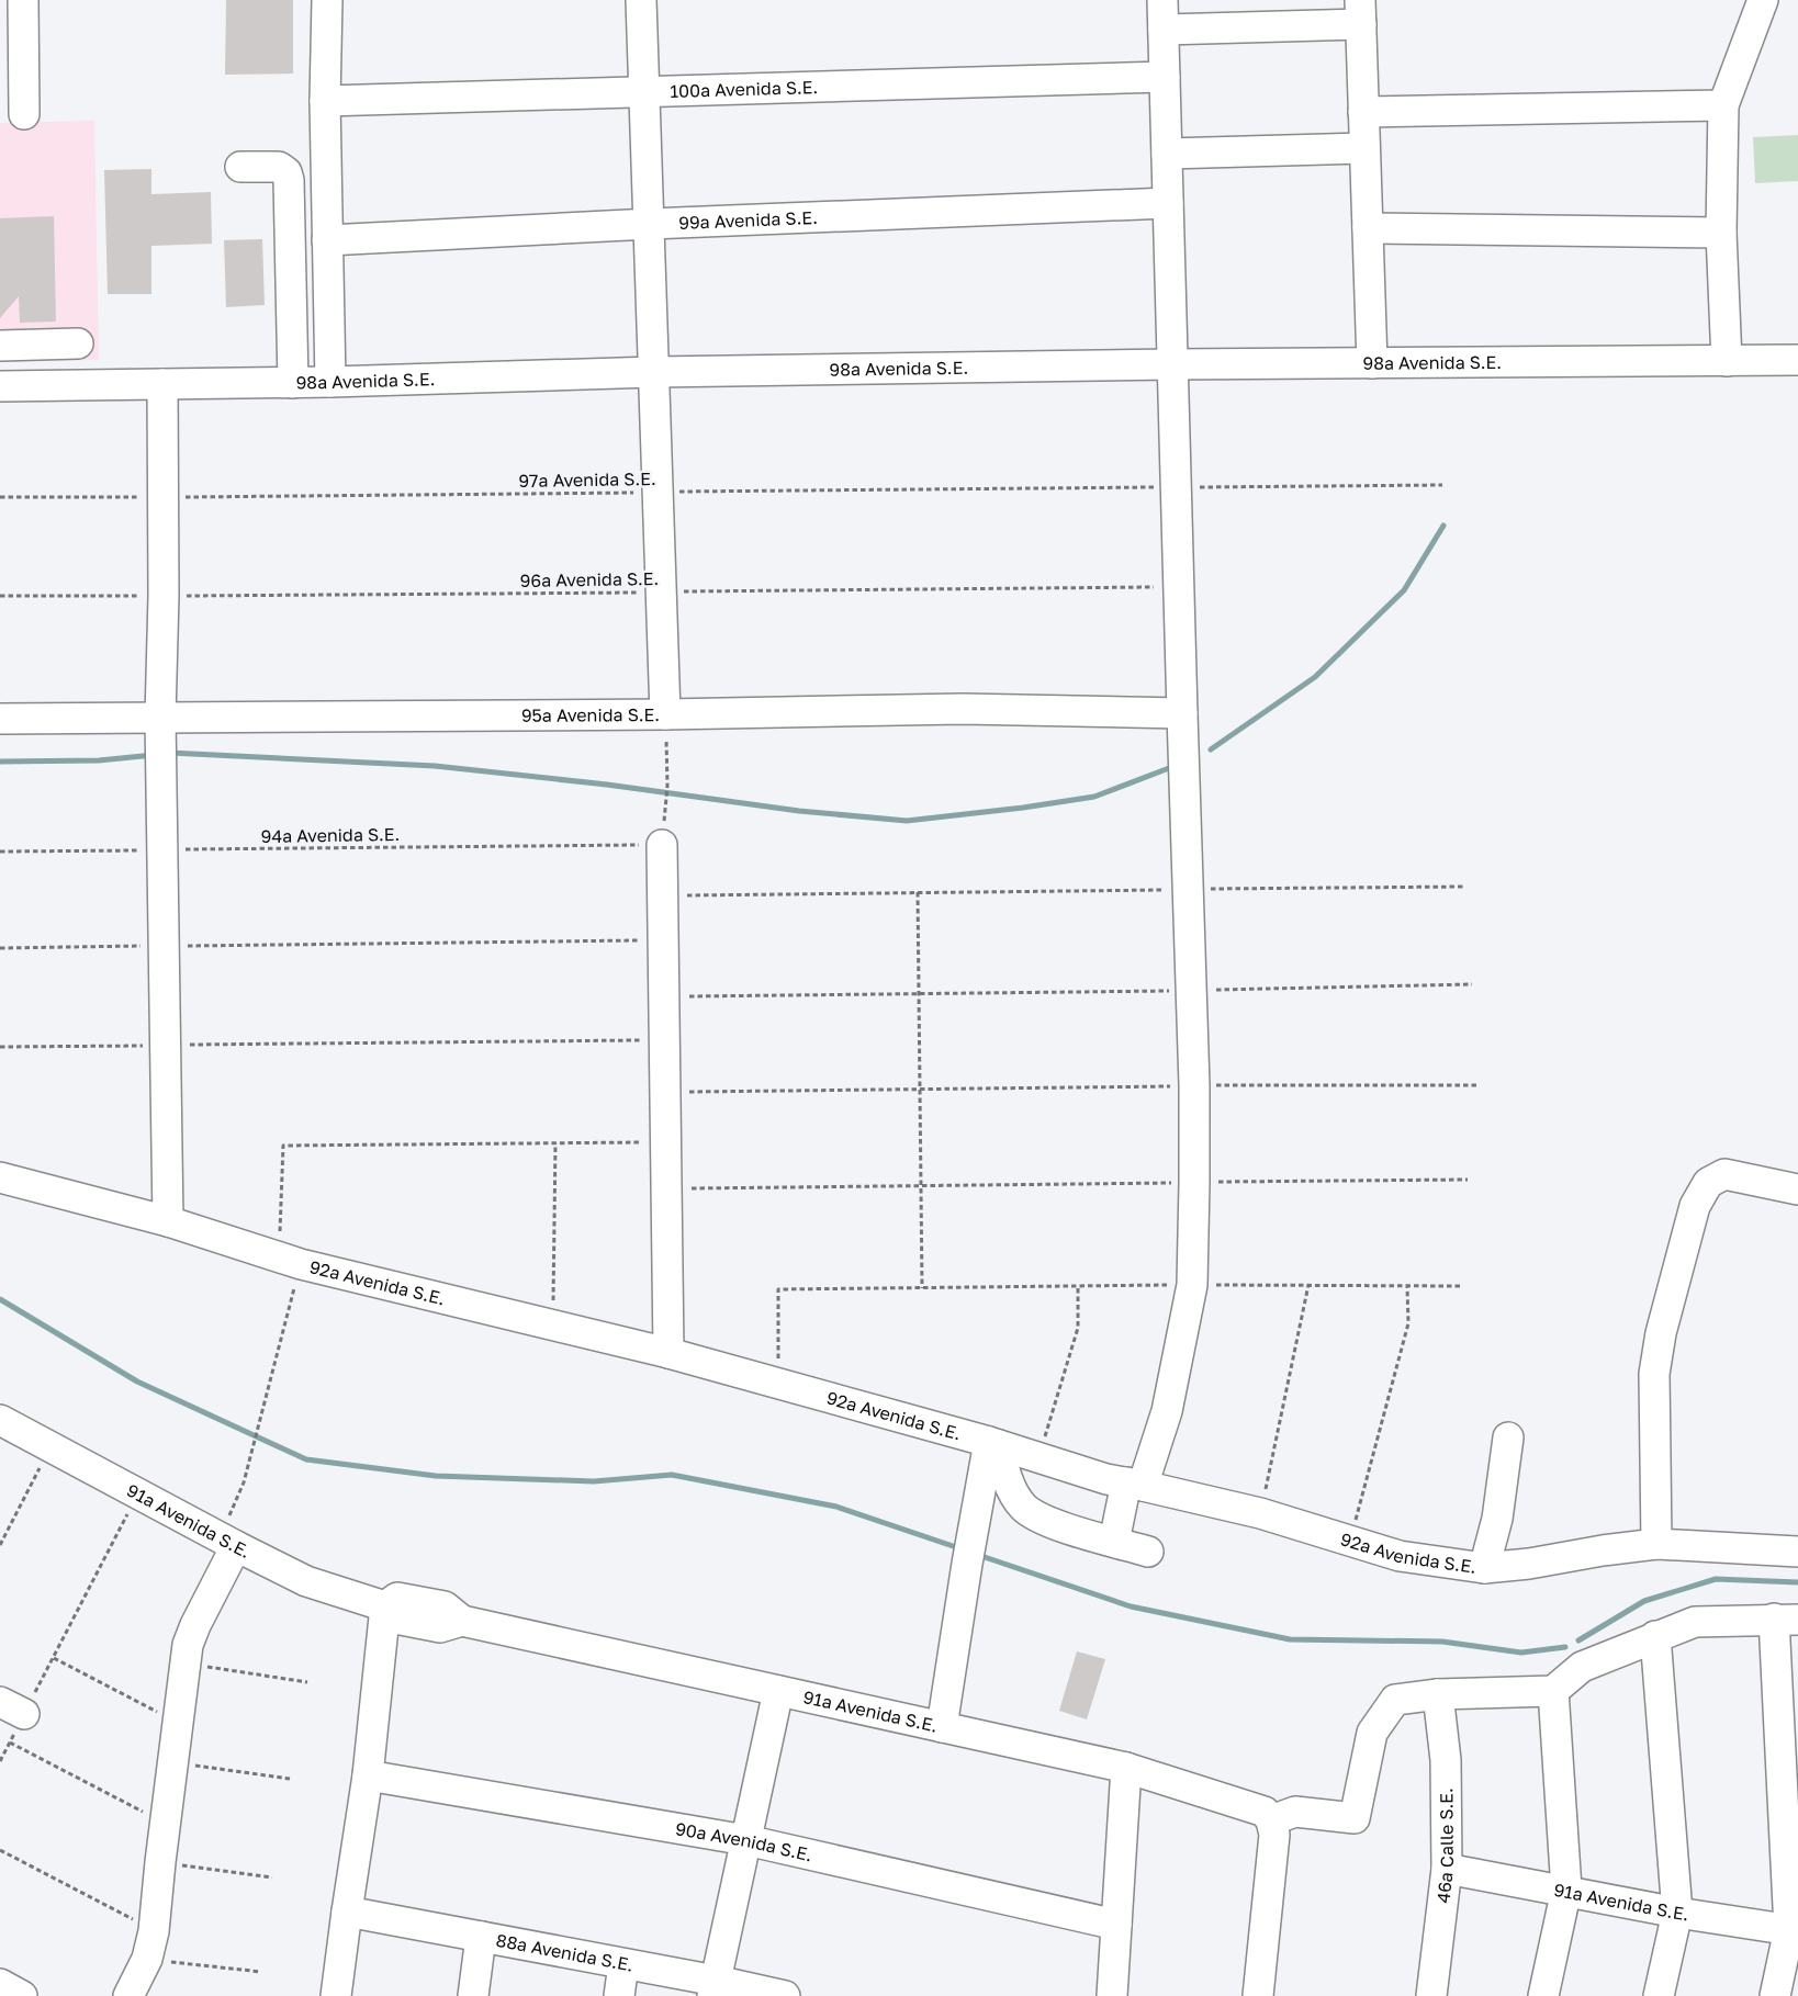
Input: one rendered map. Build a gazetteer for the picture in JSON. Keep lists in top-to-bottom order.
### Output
{
  "streets": {
    "street": [
      "100a Avenida S.E.",
      "99a Avenida S.E.",
      "98a Avenida S.E.",
      "95a Avenida S.E.",
      "92a Avenida S.E.",
      "91a Avenida S.E.",
      "90a Avenida S.E.",
      "46a Calle S.E.",
      "88a Avenida S.E."
    ],
    "path": ["97a Avenida S.E.", "96a Avenida S.E.", "94a Avenida S.E."]
  },
  "crossings": [
    ["91a Avenida S.E.", "46a Calle S.E."]
  ]
}
